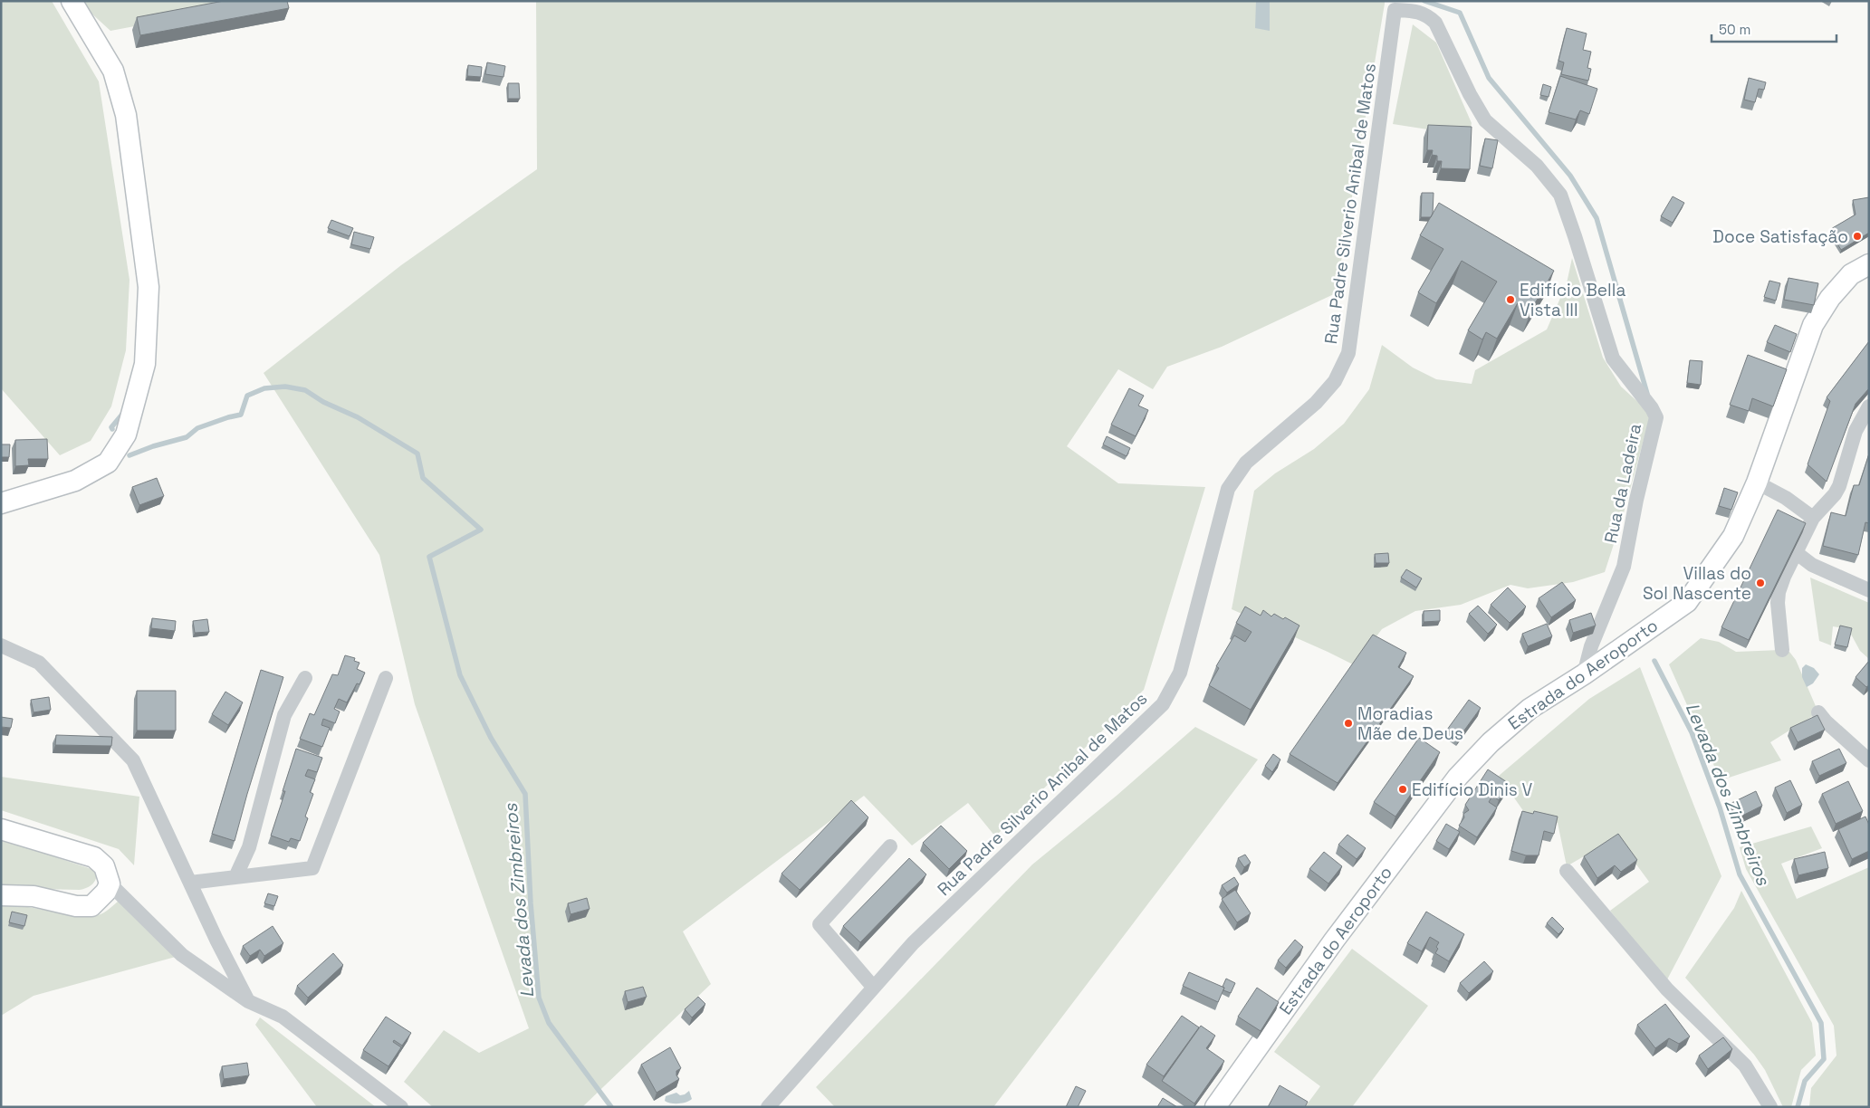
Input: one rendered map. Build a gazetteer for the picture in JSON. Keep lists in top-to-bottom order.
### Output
{
  "streets": {
    "main road": ["Estrada do Aeroporto"],
    "street": ["Rua Padre Silverio Anibal de Matos", "Rua da Ladeira"]
  },
  "crossings": [
    ["Rua Padre Silverio Anibal de Matos", "Rua da Ladeira"],
    ["Rua da Ladeira", "Estrada do Aeroporto"]
  ],
  "water": ["Levada dos Zimbreiros"],
  "places": [
    "Doce Satisfação",
    "Edifício Bella Vista III",
    "Villas do Sol Nascente",
    "Moradias Mãe de Deus",
    "Edifício Dinis V"
  ],
  "scale_bar": "50 m"
}
